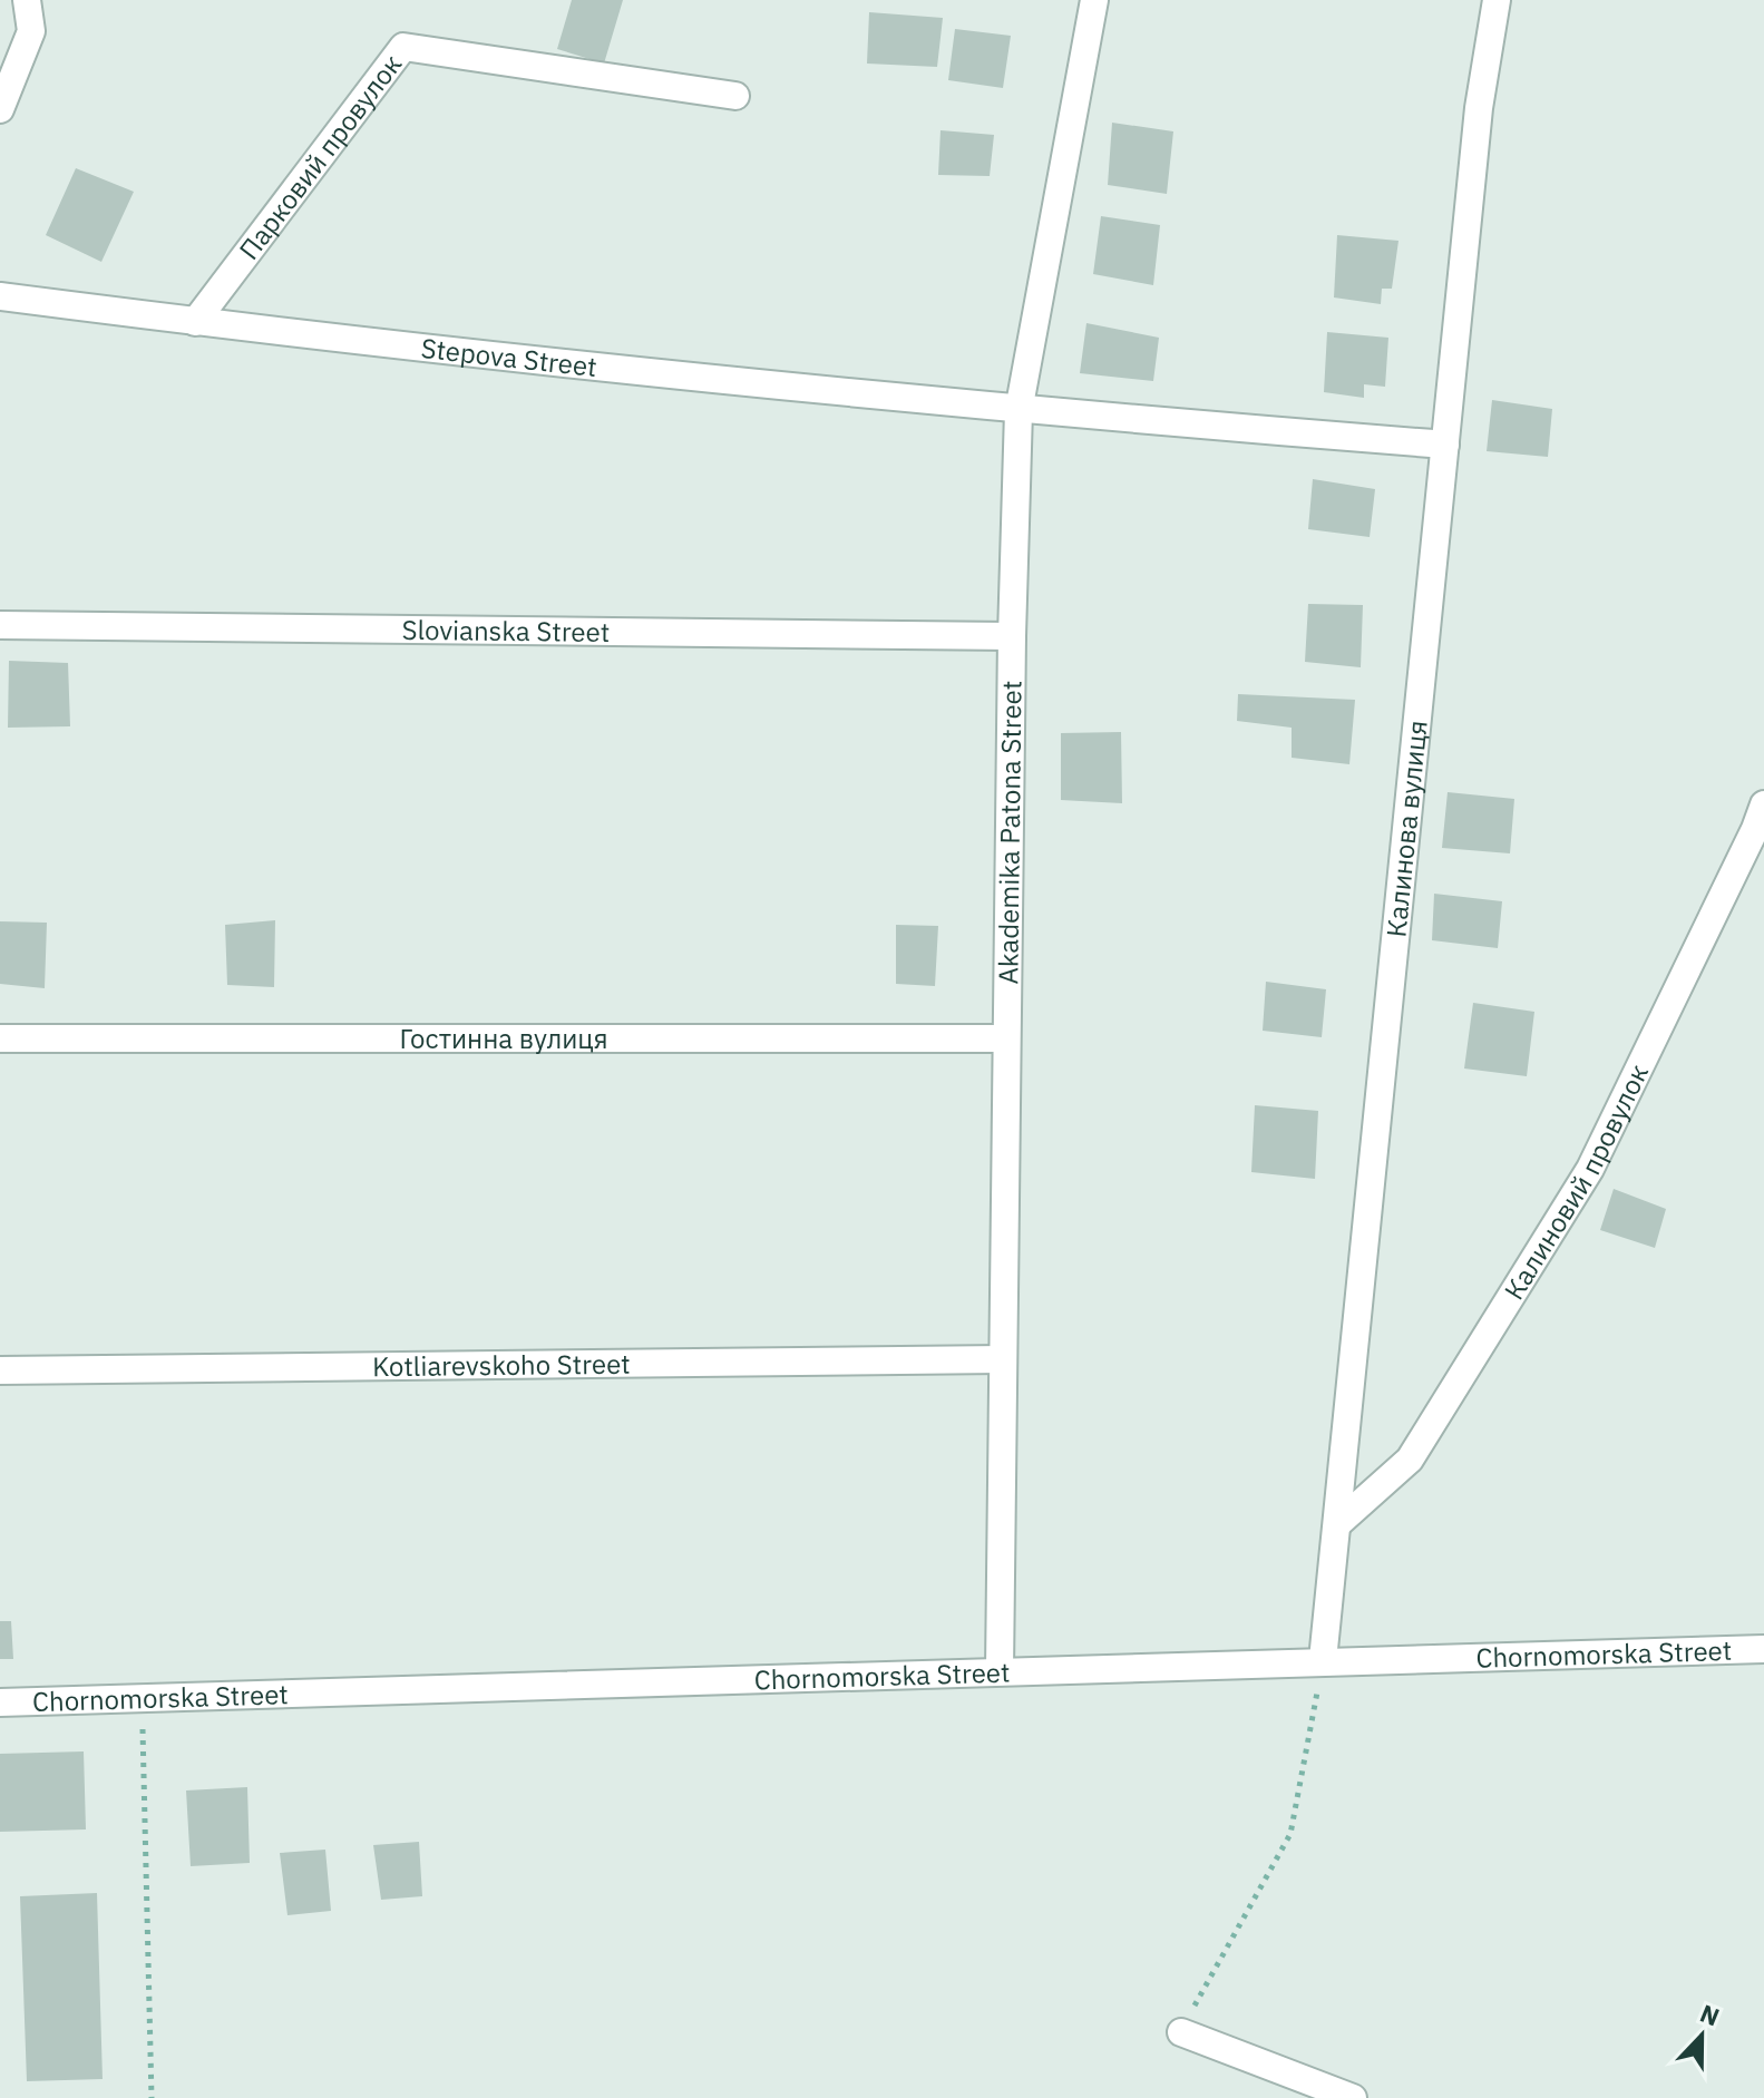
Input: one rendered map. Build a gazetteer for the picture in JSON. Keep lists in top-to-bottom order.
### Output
{
  "streets": {
    "street": [
      "Парковий провулок",
      "Stepova Street",
      "Slovianska Street",
      "Калинова вулиця",
      "Akademika Patona Street",
      "Гостинна вулиця",
      "Калиновий провулок",
      "Kotliarevskoho Street",
      "Chornomorska Street"
    ]
  },
  "crossings": [
    ["Парковий провулок", "Stepova Street"],
    ["Stepova Street", "Калинова вулиця"],
    ["Stepova Street", "Akademika Patona Street"],
    ["Slovianska Street", "Akademika Patona Street"],
    ["Калинова вулиця", "Калиновий провулок"],
    ["Калинова вулиця", "Chornomorska Street"],
    ["Akademika Patona Street", "Гостинна вулиця"],
    ["Akademika Patona Street", "Kotliarevskoho Street"],
    ["Akademika Patona Street", "Chornomorska Street"]
  ],
  "north": "top"
}
